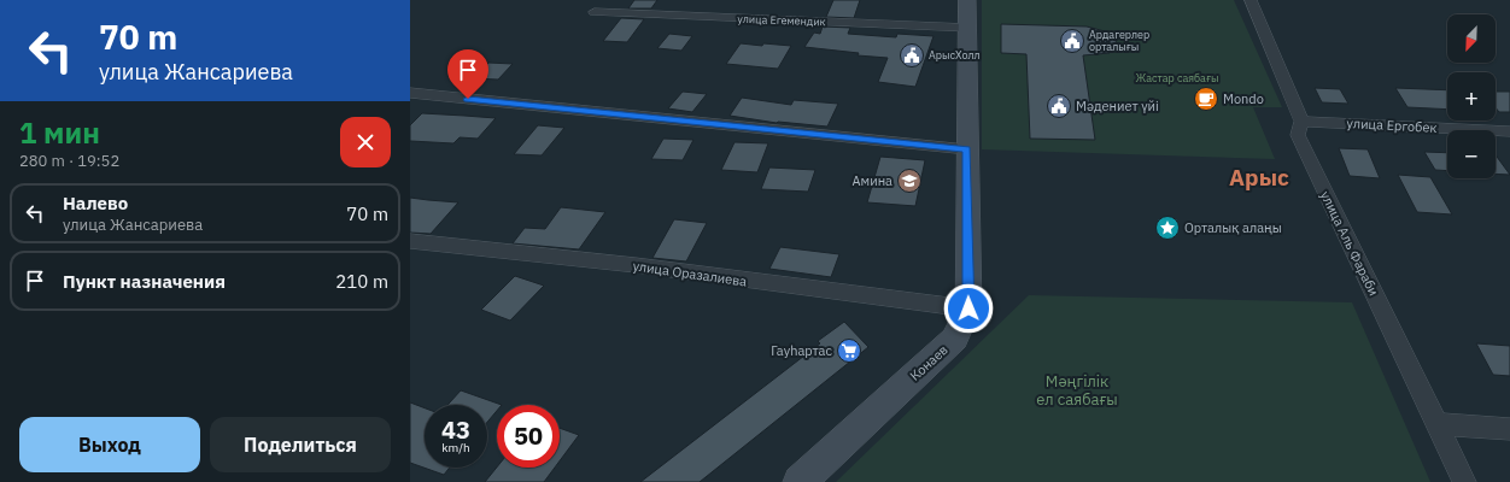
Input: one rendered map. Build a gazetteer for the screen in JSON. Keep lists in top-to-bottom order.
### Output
{
  "streets": {
    "main road": ["Конаев"],
    "street": [
      "улица Егемендик",
      "улица Ергобек",
      "улица Аль Фараби",
      "улица Оразалиева"
    ]
  },
  "crossings": [
    ["улица Егемендик", "Конаев"],
    ["улица Ергобек", "улица Аль Фараби"],
    ["улица Оразалиева", "Конаев"]
  ],
  "districts": ["Арыс"],
  "parks": ["Жастар саябағы", "Мәңгілік ел саябағы"],
  "places": {
    "public building": ["Ардагерлер орталығы", "АрысХолл", "Mәдениет үйі"],
    "cafe": ["Mondo"],
    "school or university": ["Амина"],
    "place": ["Орталық алаңы"],
    "supermarket": ["Гауһартас"]
  },
  "north": "bottom left",
  "page": {
    "turn": ["70 m", "улица Жансариева"],
    "map_buttons": ["+", "−"],
    "heading": ["1 мин", "280 m · 19:52"],
    "list": [
      {
        "name": "Налево",
        "note": "улица Жансариева",
        "value": "70 m"
      },
      {
        "name": "Пункт назначения",
        "value": "210 m"
      }
    ],
    "speed": "43 km/h",
    "limit": "50",
    "buttons": ["Выход", "Поделиться"]
  }
}
